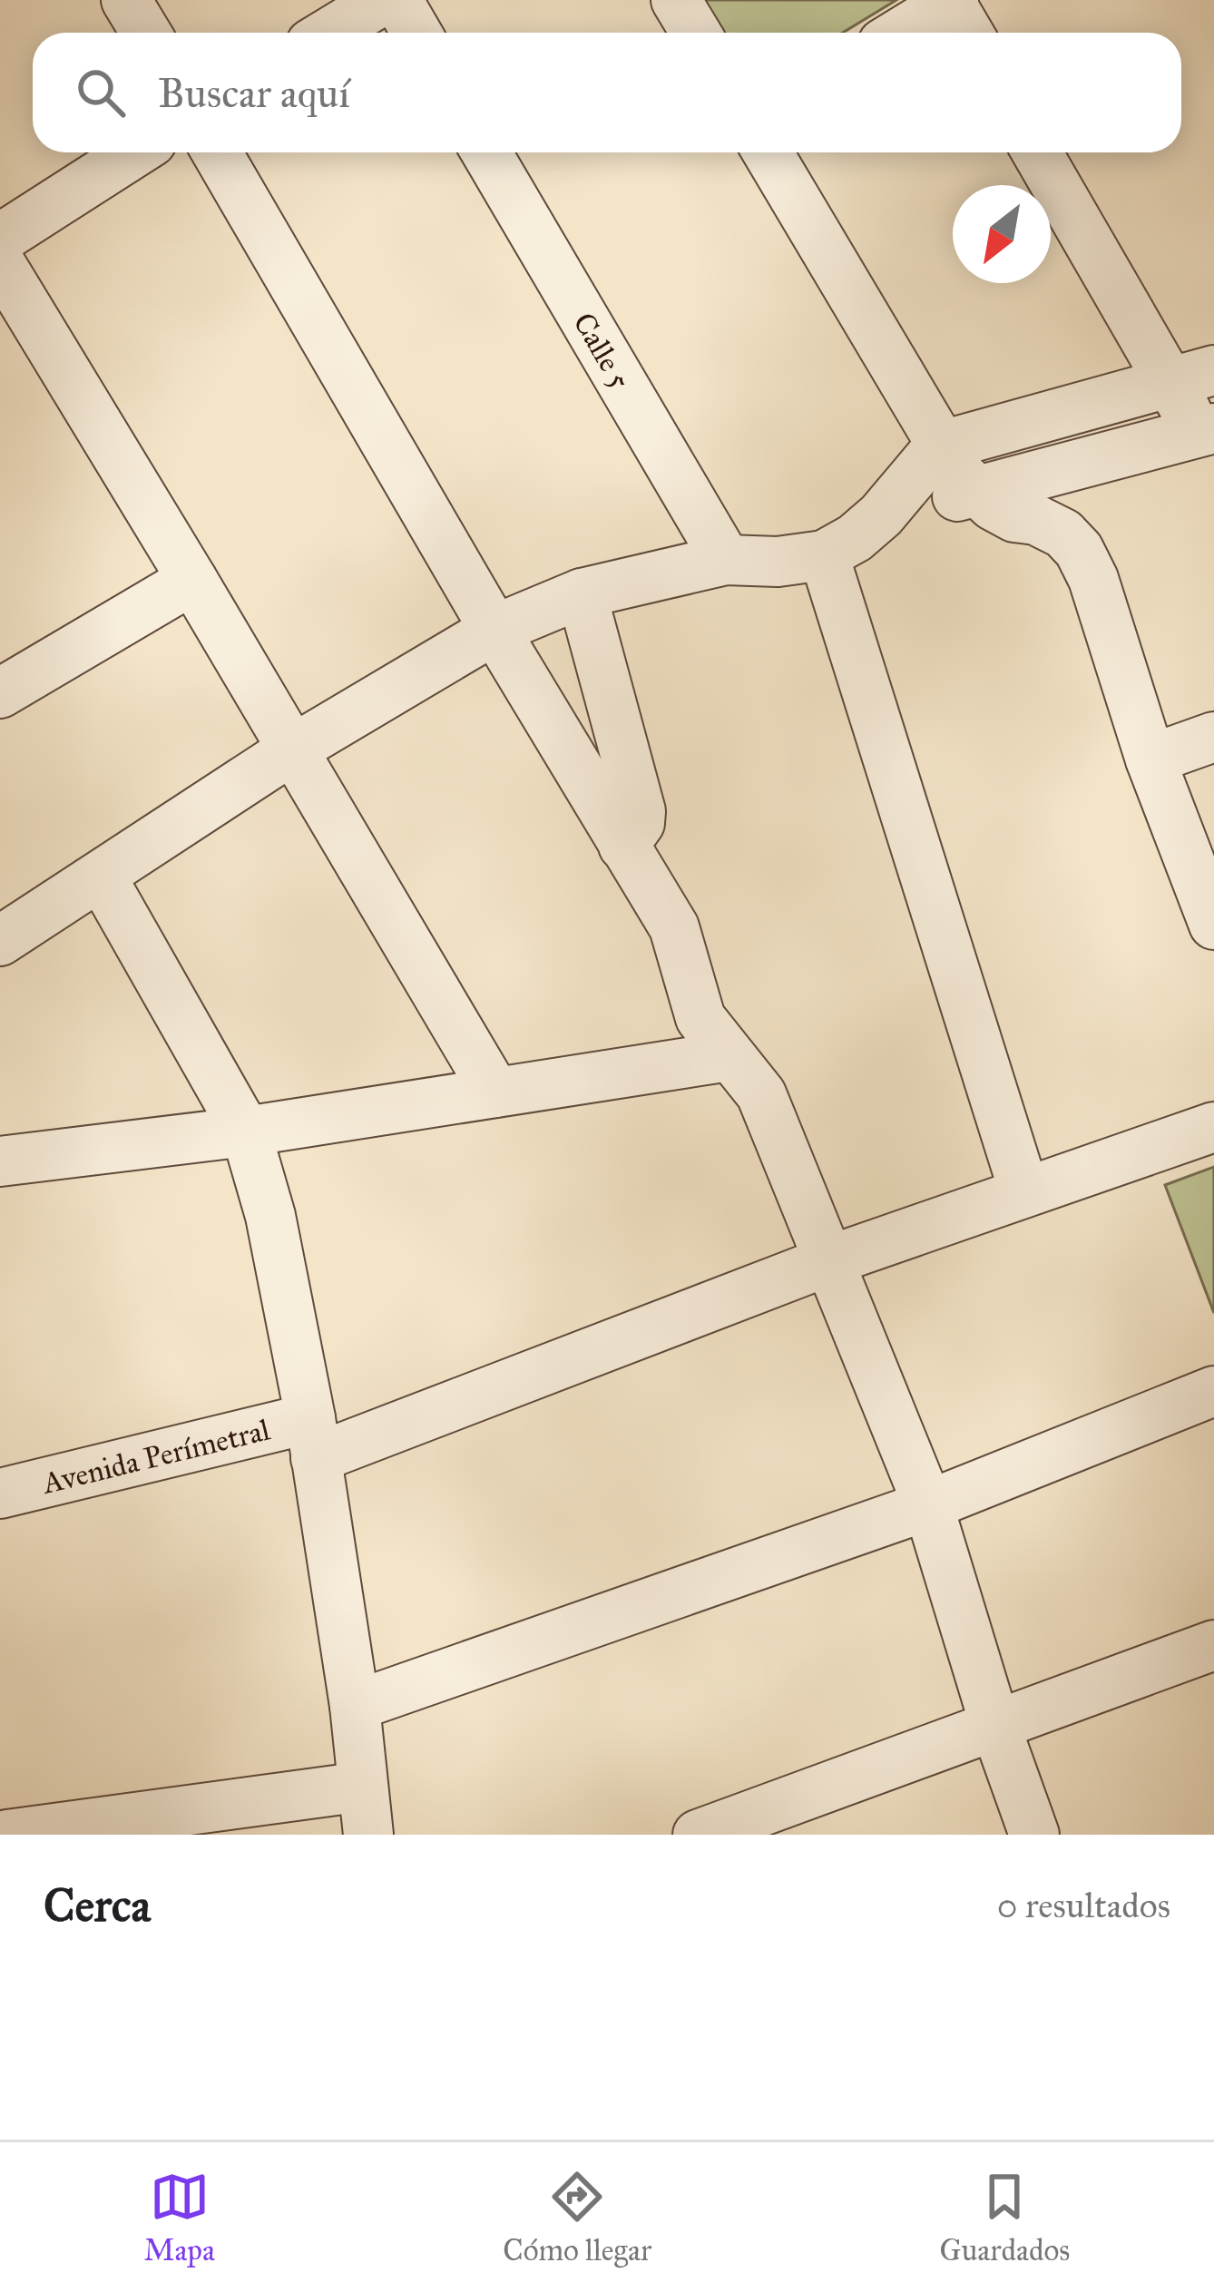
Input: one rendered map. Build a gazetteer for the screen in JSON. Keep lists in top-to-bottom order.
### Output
{
  "streets": {
    "street": ["Calle 5", "Avenida Perímetral"]
  },
  "north": "bottom left",
  "page": {
    "search": "Buscar aquí",
    "heading": ["Cerca", "0 resultados"],
    "nav": ["Mapa", "Cómo llegar", "Guardados"]
  }
}
